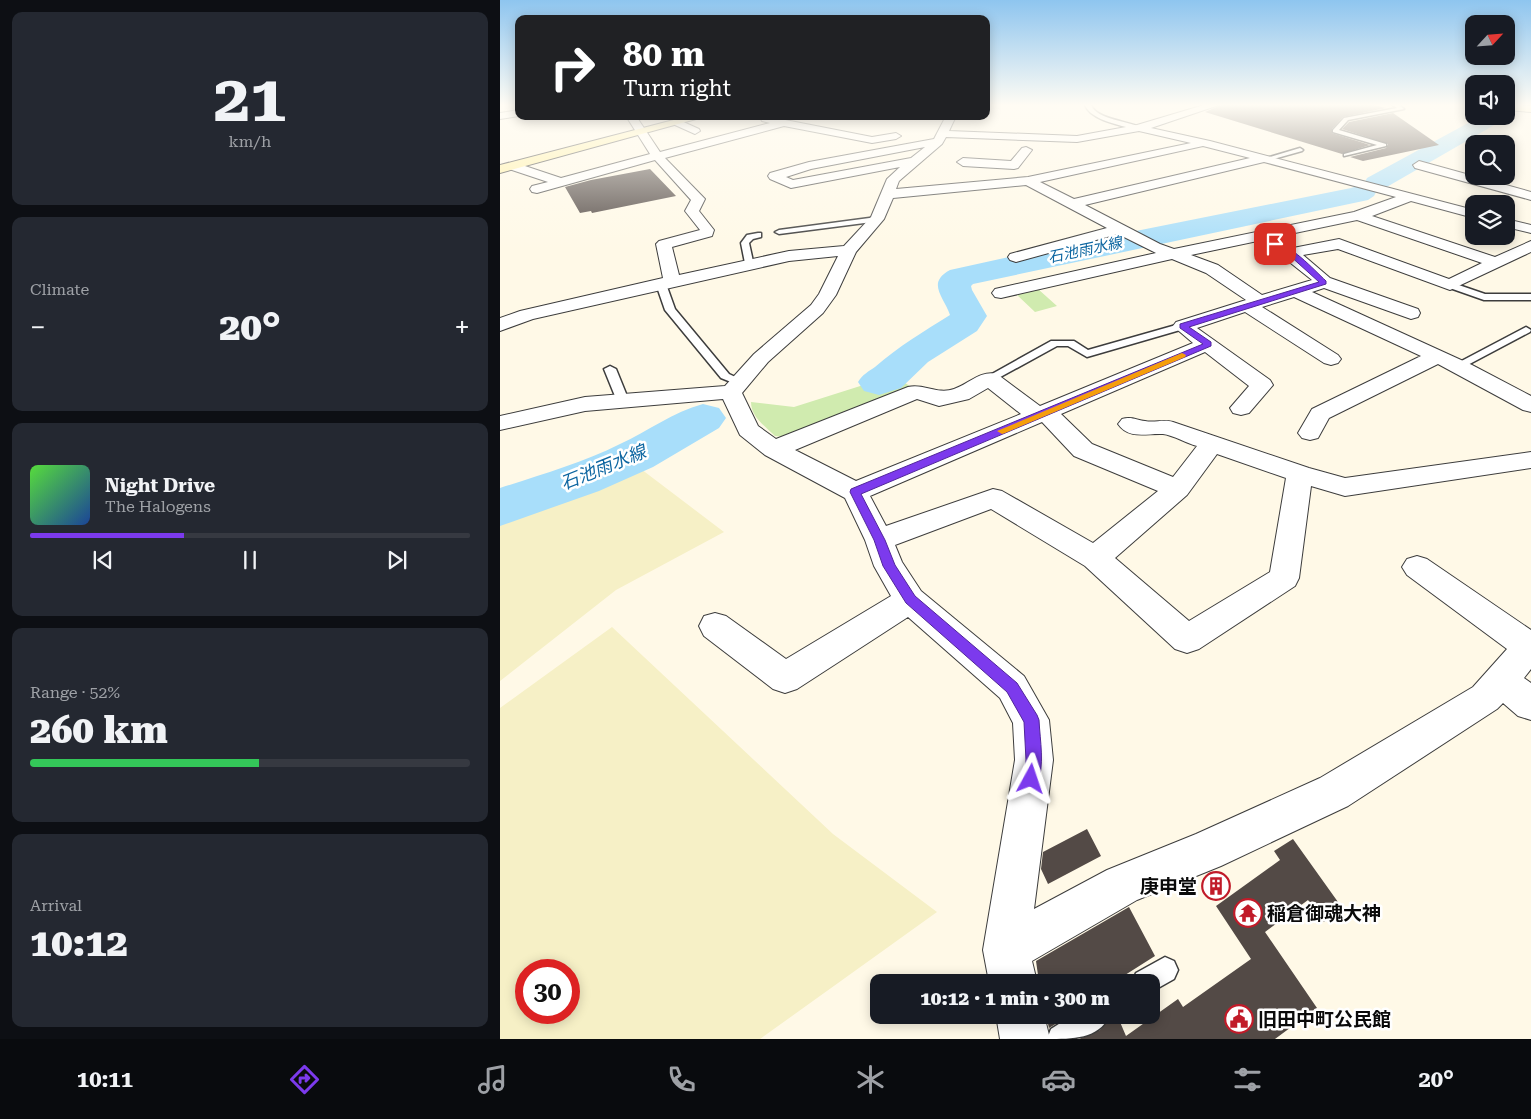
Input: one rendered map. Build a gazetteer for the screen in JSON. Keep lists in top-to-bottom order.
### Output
{
  "water": ["石池雨水線"],
  "places": {
    "building": ["庚申堂"],
    "temple": ["稲倉御魂大神"],
    "public building": ["旧田中町公民館"]
  },
  "north": "top right",
  "page": {
    "tile": [
      ["21", "km/h"],
      "Climate",
      ["Range · 52%", "260 km"],
      ["Arrival", "10:12"]
    ],
    "turn": ["80 m", "Turn right"],
    "heat": ["−", "20°", "+"],
    "song": ["Night Drive", "The Halogens"],
    "limit": "30",
    "trip": "10:12 · 1 min · 300 m",
    "tabs": ["10:11", "20°"]
  }
}
